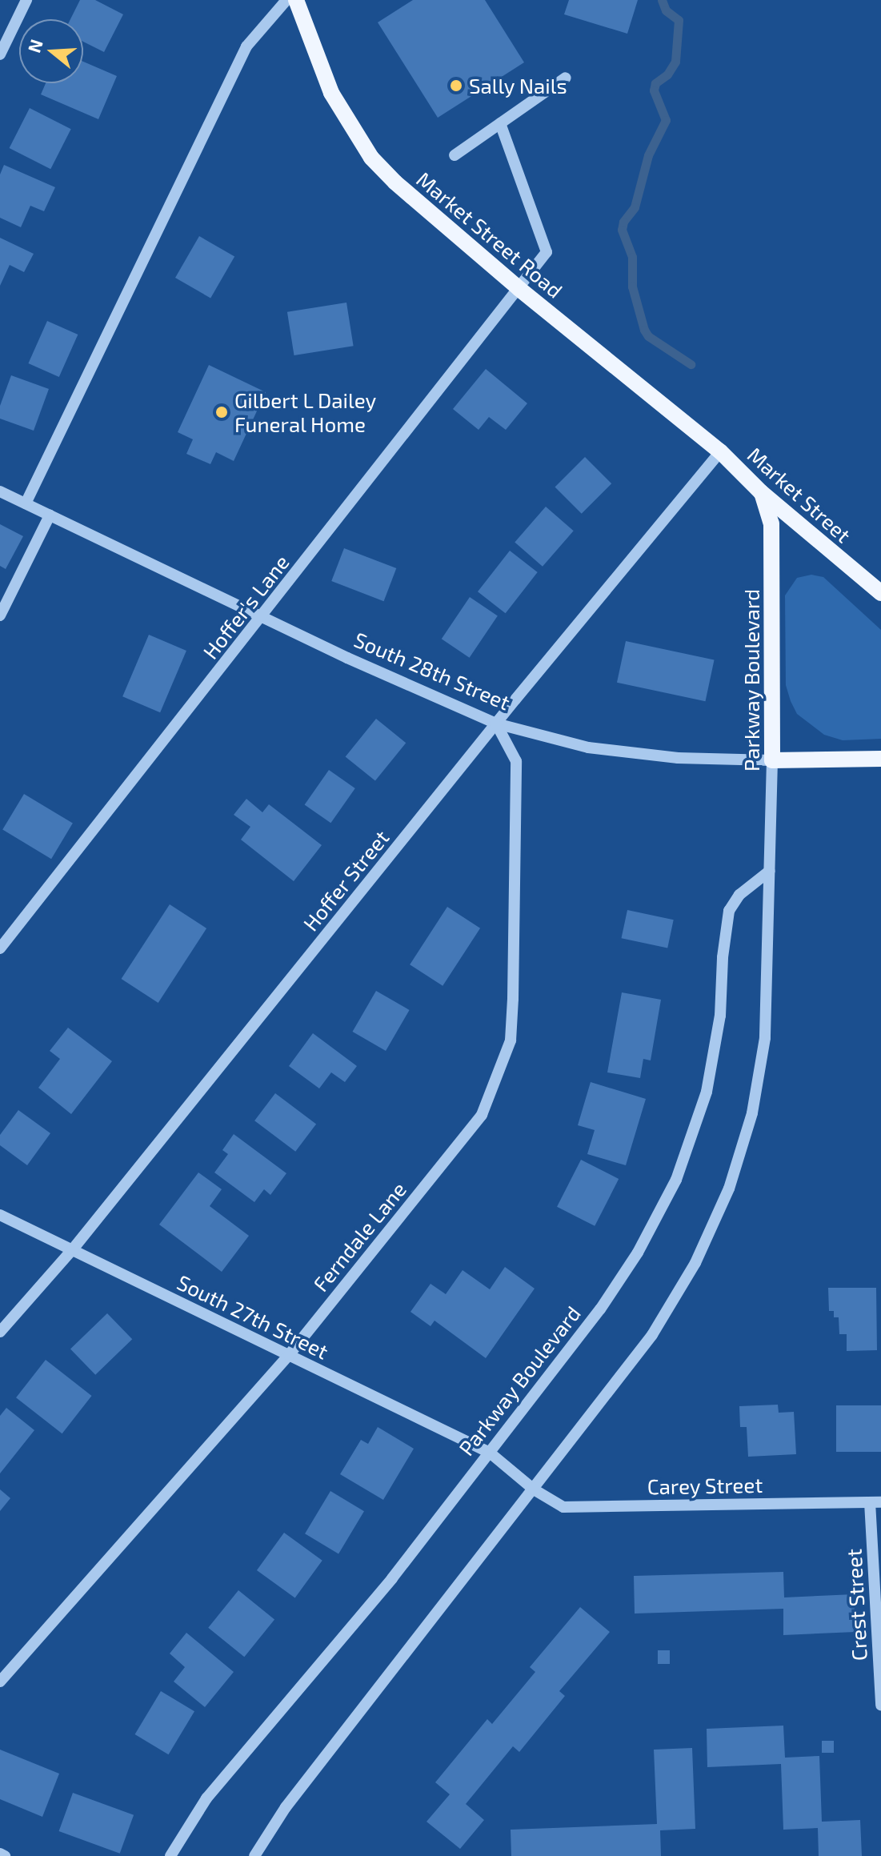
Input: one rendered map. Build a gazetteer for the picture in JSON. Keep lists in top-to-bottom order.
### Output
{
  "streets": {
    "main road": [
      "Market Street Road",
      "Market Street",
      "South 28th Street",
      "Parkway Boulevard"
    ],
    "street": [
      "Hoffer's Lane",
      "Hoffer Street",
      "Ferndale Lane",
      "South 27th Street",
      "Carey Street",
      "Crest Street"
    ]
  },
  "crossings": [
    ["Market Street Road", "Market Street"],
    ["Market Street Road", "Hoffer's Lane"],
    ["Market Street Road", "Hoffer Street"],
    ["Market Street", "Parkway Boulevard"],
    ["Market Street", "Hoffer Street"],
    ["Hoffer's Lane", "South 28th Street"],
    ["South 28th Street", "Parkway Boulevard"],
    ["South 28th Street", "Hoffer Street"],
    ["South 28th Street", "Ferndale Lane"],
    ["Parkway Boulevard", "South 27th Street"],
    ["Parkway Boulevard", "Carey Street"],
    ["Hoffer Street", "Ferndale Lane"],
    ["Hoffer Street", "South 27th Street"],
    ["Ferndale Lane", "South 27th Street"],
    ["South 27th Street", "Carey Street"],
    ["Carey Street", "Crest Street"]
  ],
  "places": ["Sally Nails", "Gilbert L Dailey Funeral Home"],
  "north": "left"
}
